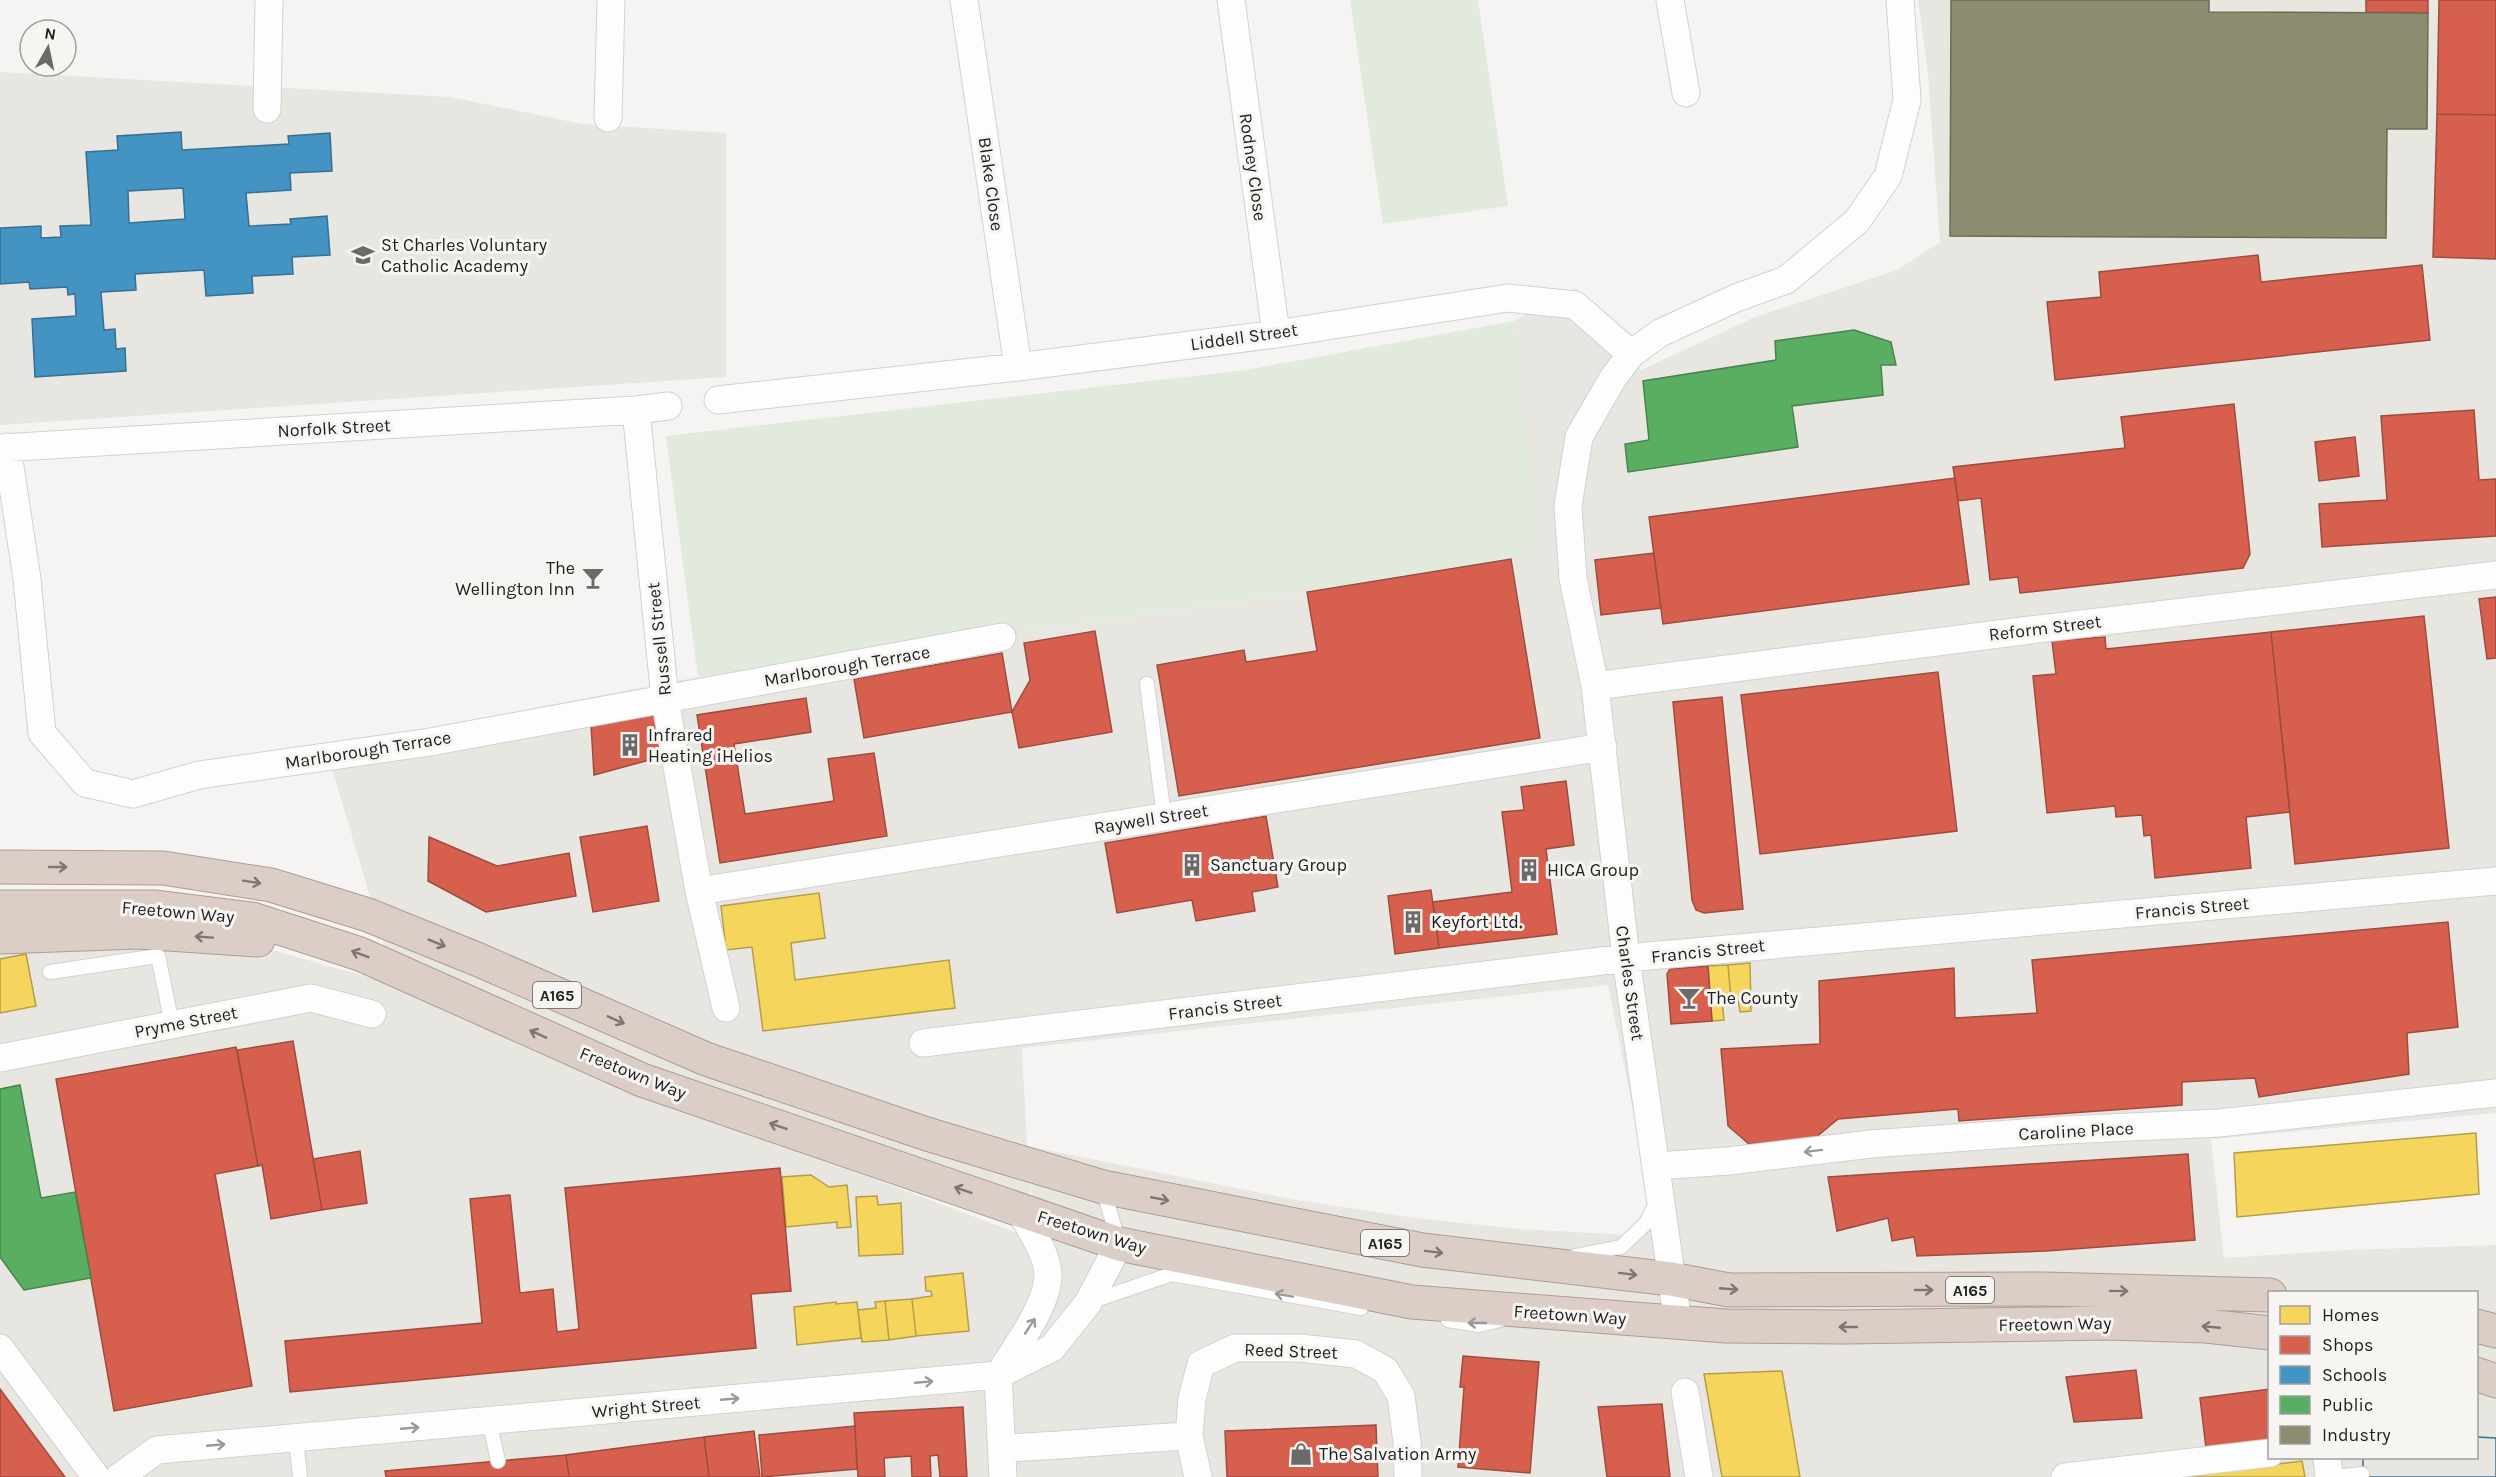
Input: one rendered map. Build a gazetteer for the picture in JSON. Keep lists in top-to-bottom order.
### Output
{
  "streets": {
    "highway": ["Freetown Way", "A165"],
    "street": [
      "Rodney Close",
      "Blake Close",
      "Liddell Street",
      "Norfolk Street",
      "Reform Street",
      "Russell Street",
      "Marlborough Terrace",
      "Raywell Street",
      "Francis Street",
      "Charles Street",
      "Pryme Street",
      "Caroline Place",
      "Reed Street",
      "Wright Street"
    ]
  },
  "crossings": [
    ["Rodney Close", "Liddell Street"],
    ["Blake Close", "Liddell Street"],
    ["Liddell Street", "Charles Street"],
    ["Norfolk Street", "Russell Street"],
    ["Norfolk Street", "Marlborough Terrace"],
    ["Reform Street", "Charles Street"],
    ["Russell Street", "Marlborough Terrace"],
    ["Russell Street", "Raywell Street"],
    ["Raywell Street", "Charles Street"],
    ["Francis Street", "Charles Street"],
    ["Freetown Way", "Charles Street"],
    ["Freetown Way", "Wright Street"],
    ["Charles Street", "Caroline Place"]
  ],
  "one_way": ["Caroline Place", "Wright Street"],
  "places": {
    "school or university": ["St Charles Voluntary Catholic Academy"],
    "bar": ["The Wellington Inn", "The County"],
    "building": [
      "Infrared Heating iHelios",
      "Sanctuary Group",
      "HICA Group",
      "Keyfort Ltd."
    ],
    "shop": ["The Salvation Army"]
  },
  "legend": [
    "Homes",
    "Shops",
    "Schools",
    "Public",
    "Industry"
  ],
  "north": "top"
}
